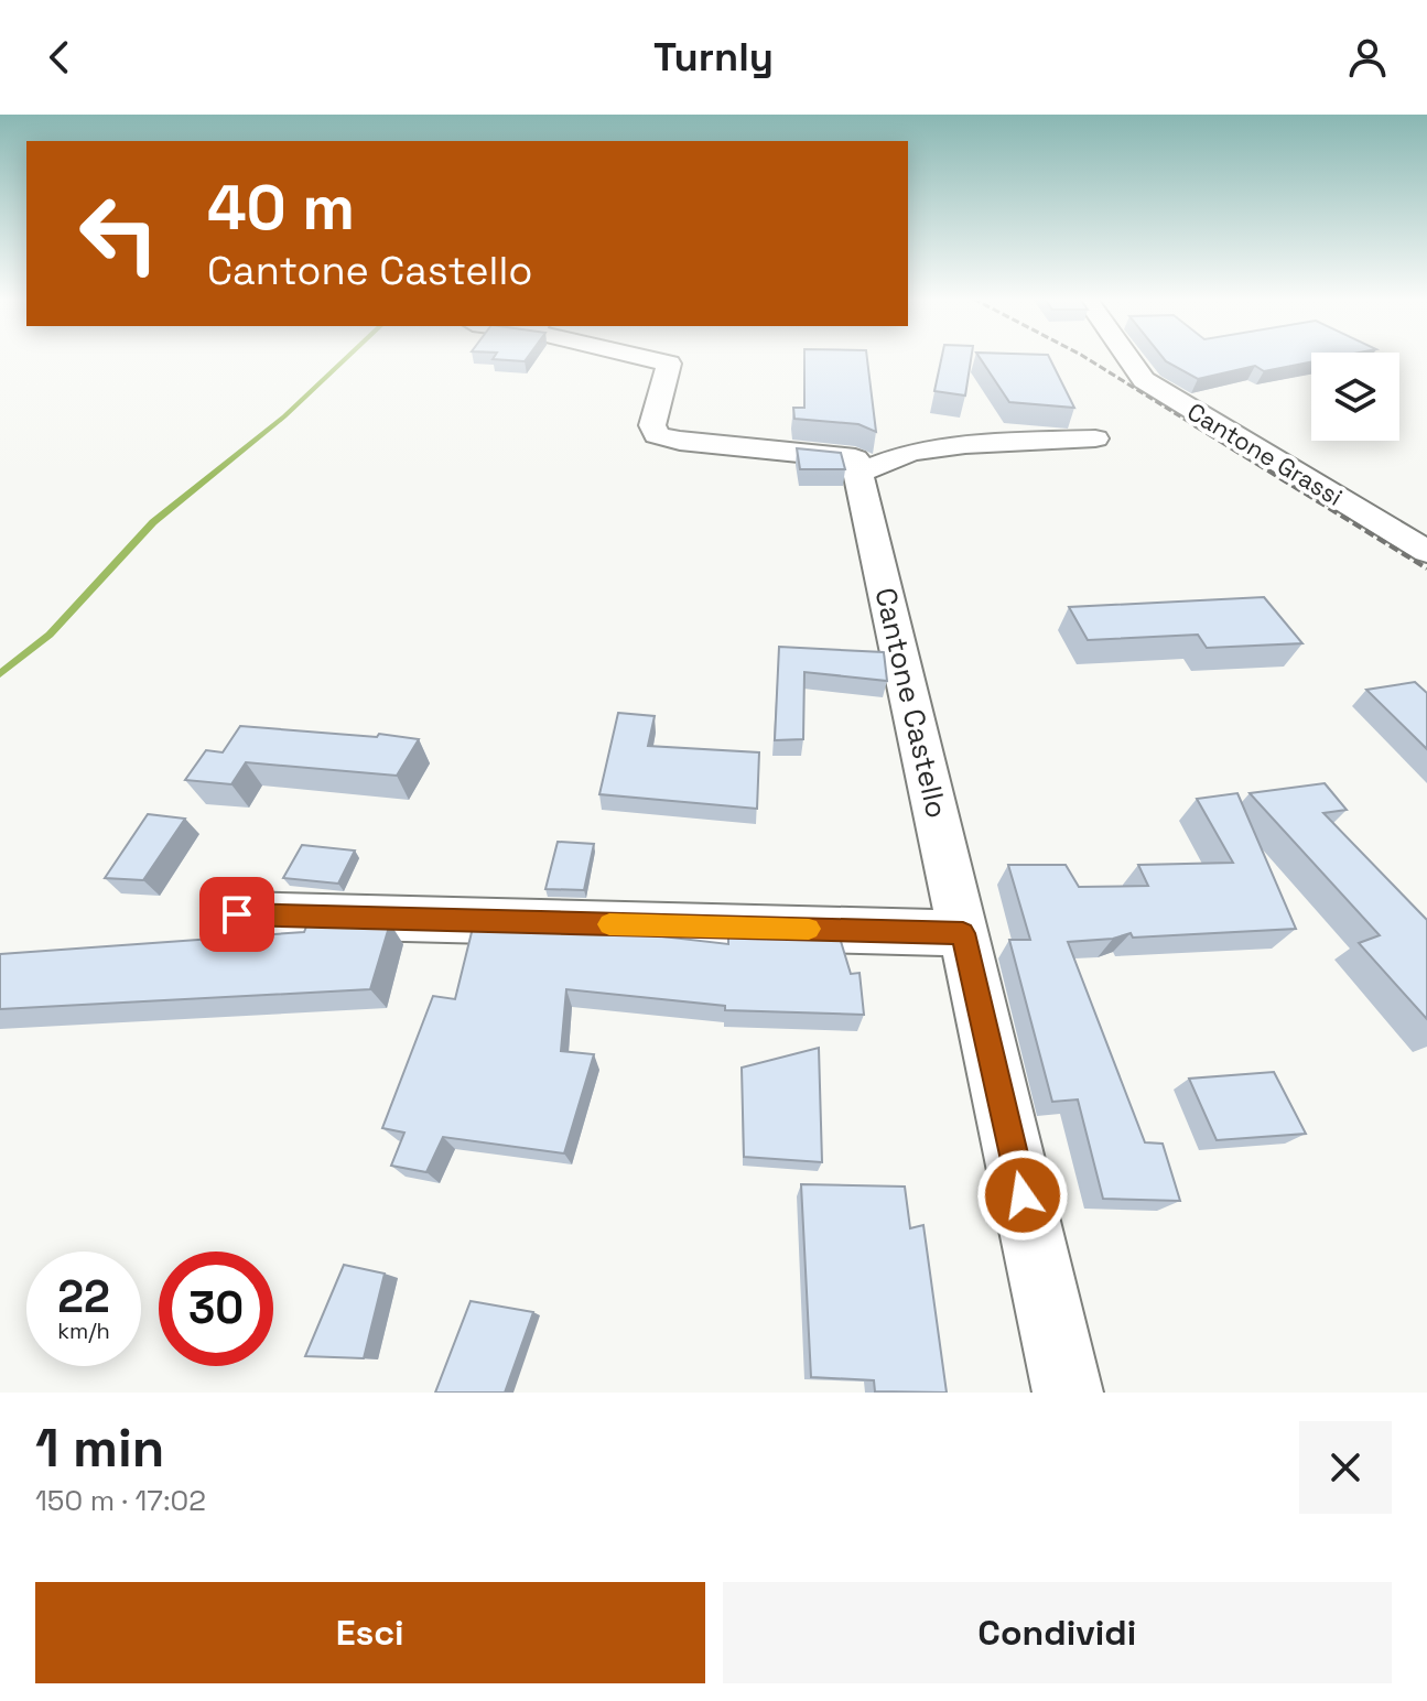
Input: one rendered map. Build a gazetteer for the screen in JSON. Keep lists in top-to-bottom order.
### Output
{
  "streets": {
    "street": ["Cantone Grassi", "Cantone Castello"]
  },
  "page": {
    "header": "Turnly",
    "turn": ["40 m", "Cantone Castello"],
    "speed": "22 km/h",
    "limit": "30",
    "heading": ["1 min", "150 m · 17:02"],
    "buttons": ["Esci", "Condividi"]
  }
}
